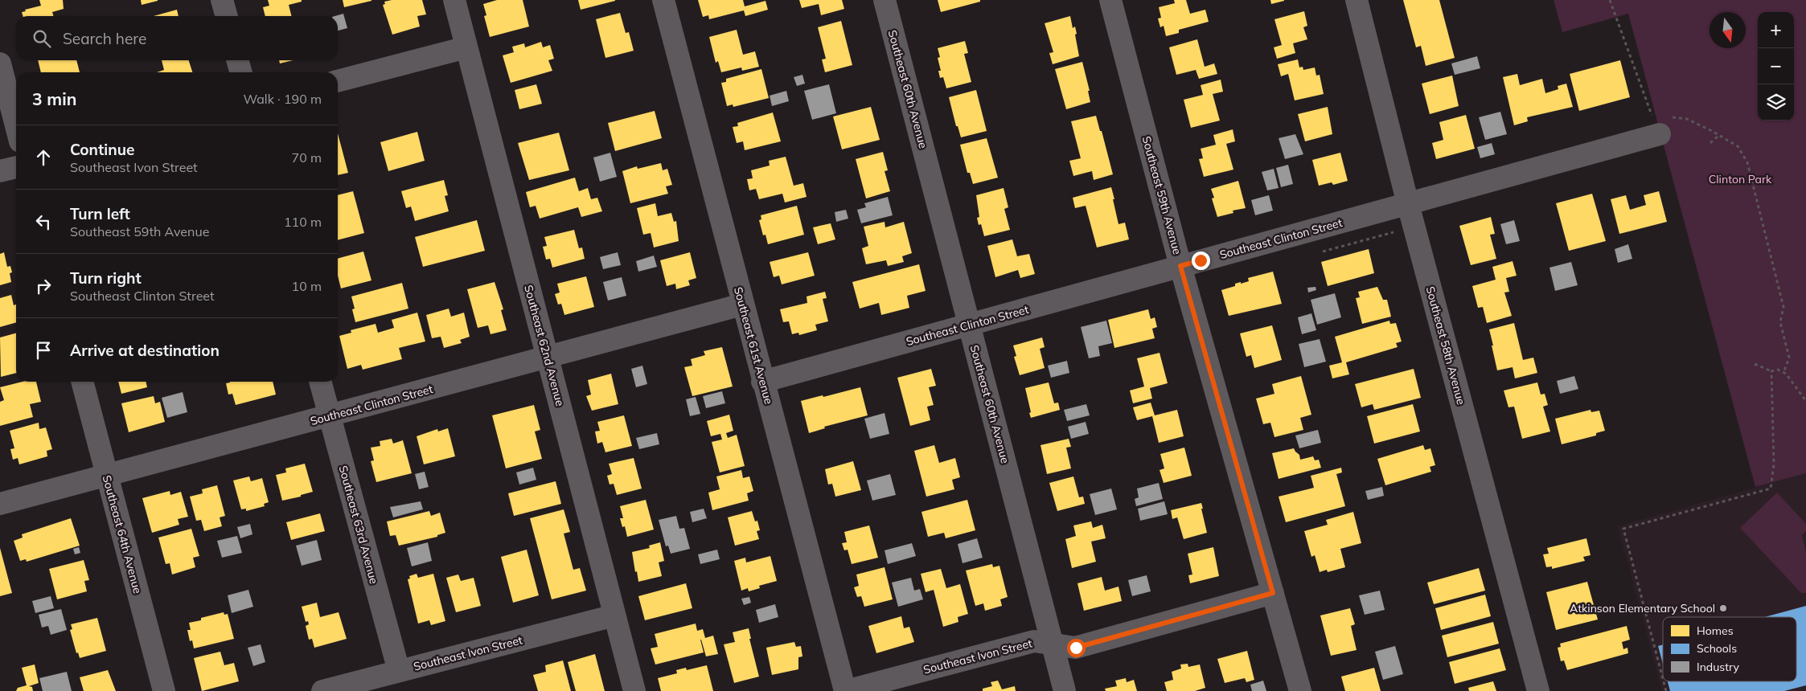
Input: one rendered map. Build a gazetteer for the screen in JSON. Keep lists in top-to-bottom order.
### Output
{
  "streets": {
    "street": [
      "Southeast 60th Avenue",
      "Southeast 59th Avenue",
      "Southeast Clinton Street",
      "Southeast 62nd Avenue",
      "Southeast 61st Avenue",
      "Southeast 58th Avenue",
      "Southeast 63rd Avenue",
      "Southeast 64th Avenue",
      "Southeast Ivon Street"
    ]
  },
  "crossings": [
    ["Southeast 60th Avenue", "Southeast Clinton Street"],
    ["Southeast 60th Avenue", "Southeast Ivon Street"],
    ["Southeast 59th Avenue", "Southeast Clinton Street"],
    ["Southeast 59th Avenue", "Southeast Ivon Street"],
    ["Southeast Clinton Street", "Southeast 62nd Avenue"],
    ["Southeast Clinton Street", "Southeast 61st Avenue"],
    ["Southeast Clinton Street", "Southeast 58th Avenue"],
    ["Southeast Clinton Street", "Southeast 63rd Avenue"],
    ["Southeast Clinton Street", "Southeast 64th Avenue"],
    ["Southeast 62nd Avenue", "Southeast Ivon Street"],
    ["Southeast 61st Avenue", "Southeast Ivon Street"],
    ["Southeast 63rd Avenue", "Southeast Ivon Street"]
  ],
  "parks": ["Clinton Park"],
  "places": ["Atkinson Elementary School"],
  "legend": ["Homes", "Schools", "Industry"],
  "north": "bottom",
  "page": {
    "map_buttons": ["+", "−"],
    "search": "Search here",
    "heading": ["3 min", "Walk · 190 m"],
    "list": [
      ["Continue", "Southeast Ivon Street", "70 m"],
      ["Turn left", "Southeast 59th Avenue", "110 m"],
      ["Turn right", "Southeast Clinton Street", "10 m"],
      "Arrive at destination"
    ]
  }
}
